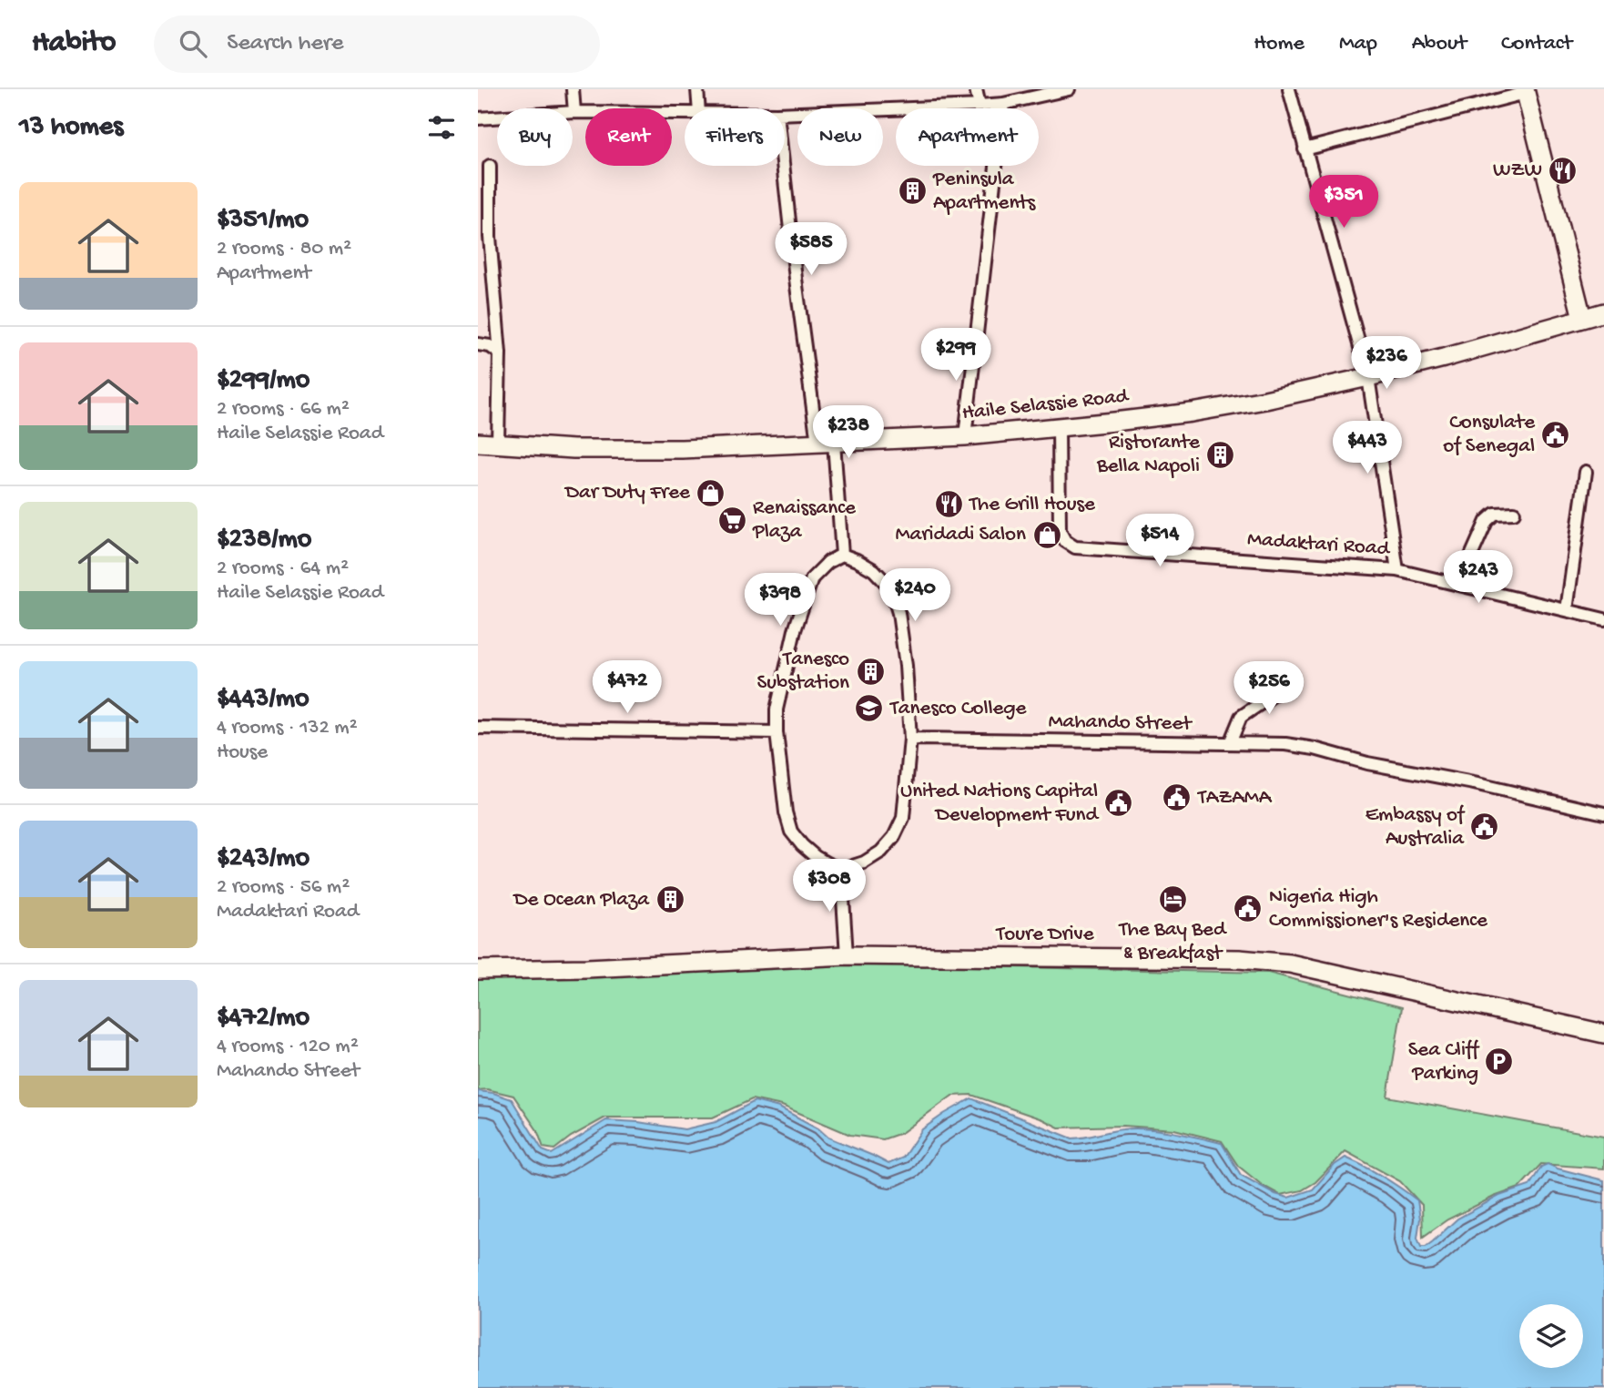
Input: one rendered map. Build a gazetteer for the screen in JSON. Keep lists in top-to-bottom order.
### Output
{
  "streets": {
    "street": [
      "Haile Selassie Road",
      "Madaktari Road",
      "Mahando Street",
      "Toure Drive"
    ]
  },
  "crossings": [
    ["Haile Selassie Road", "Madaktari Road"]
  ],
  "places": {
    "restaurant": ["WZW", "The Grill House"],
    "building": [
      "Peninsula Apartments",
      "Ristorante Bella Napoli",
      "Tanesco Substation",
      "De Ocean Plaza"
    ],
    "public building": [
      "Consulate of Senegal",
      "TAZAMA",
      "United Nations Capital Development Fund",
      "Embassy of Australia",
      "Nigeria High Commissioner's Residence"
    ],
    "shop": ["Dar Duty Free", "Maridadi Salon"],
    "supermarket": ["Renaissance Plaza"],
    "school or university": ["Tanesco College"],
    "hotel": ["The Bay Bed & Breakfast"],
    "parking": ["Sea Cliff Parking"]
  },
  "page": {
    "header": "Habito",
    "search": "Search here",
    "nav": [
      "Home",
      "Map",
      "About",
      "Contact"
    ],
    "heading": "13 homes",
    "chip": [
      "Buy",
      "Rent",
      "Filters",
      "New",
      "Apartment"
    ],
    "list": [
      {
        "name": "$351/mo",
        "note": "2 rooms · 80 m² · Apartment"
      },
      {
        "name": "$299/mo",
        "note": "2 rooms · 66 m² · Haile Selassie Road"
      },
      {
        "name": "$238/mo",
        "note": "2 rooms · 64 m² · Haile Selassie Road"
      },
      {
        "name": "$443/mo",
        "note": "4 rooms · 132 m² · House"
      },
      {
        "name": "$243/mo",
        "note": "2 rooms · 56 m² · Madaktari Road"
      },
      {
        "name": "$472/mo",
        "note": "4 rooms · 120 m² · Mahando Street"
      }
    ],
    "price": [
      "$351",
      "$585",
      "$299",
      "$236",
      "$238",
      "$443",
      "$514",
      "$243",
      "$240",
      "$398",
      "$472",
      "$256",
      "$308"
    ]
  }
}
